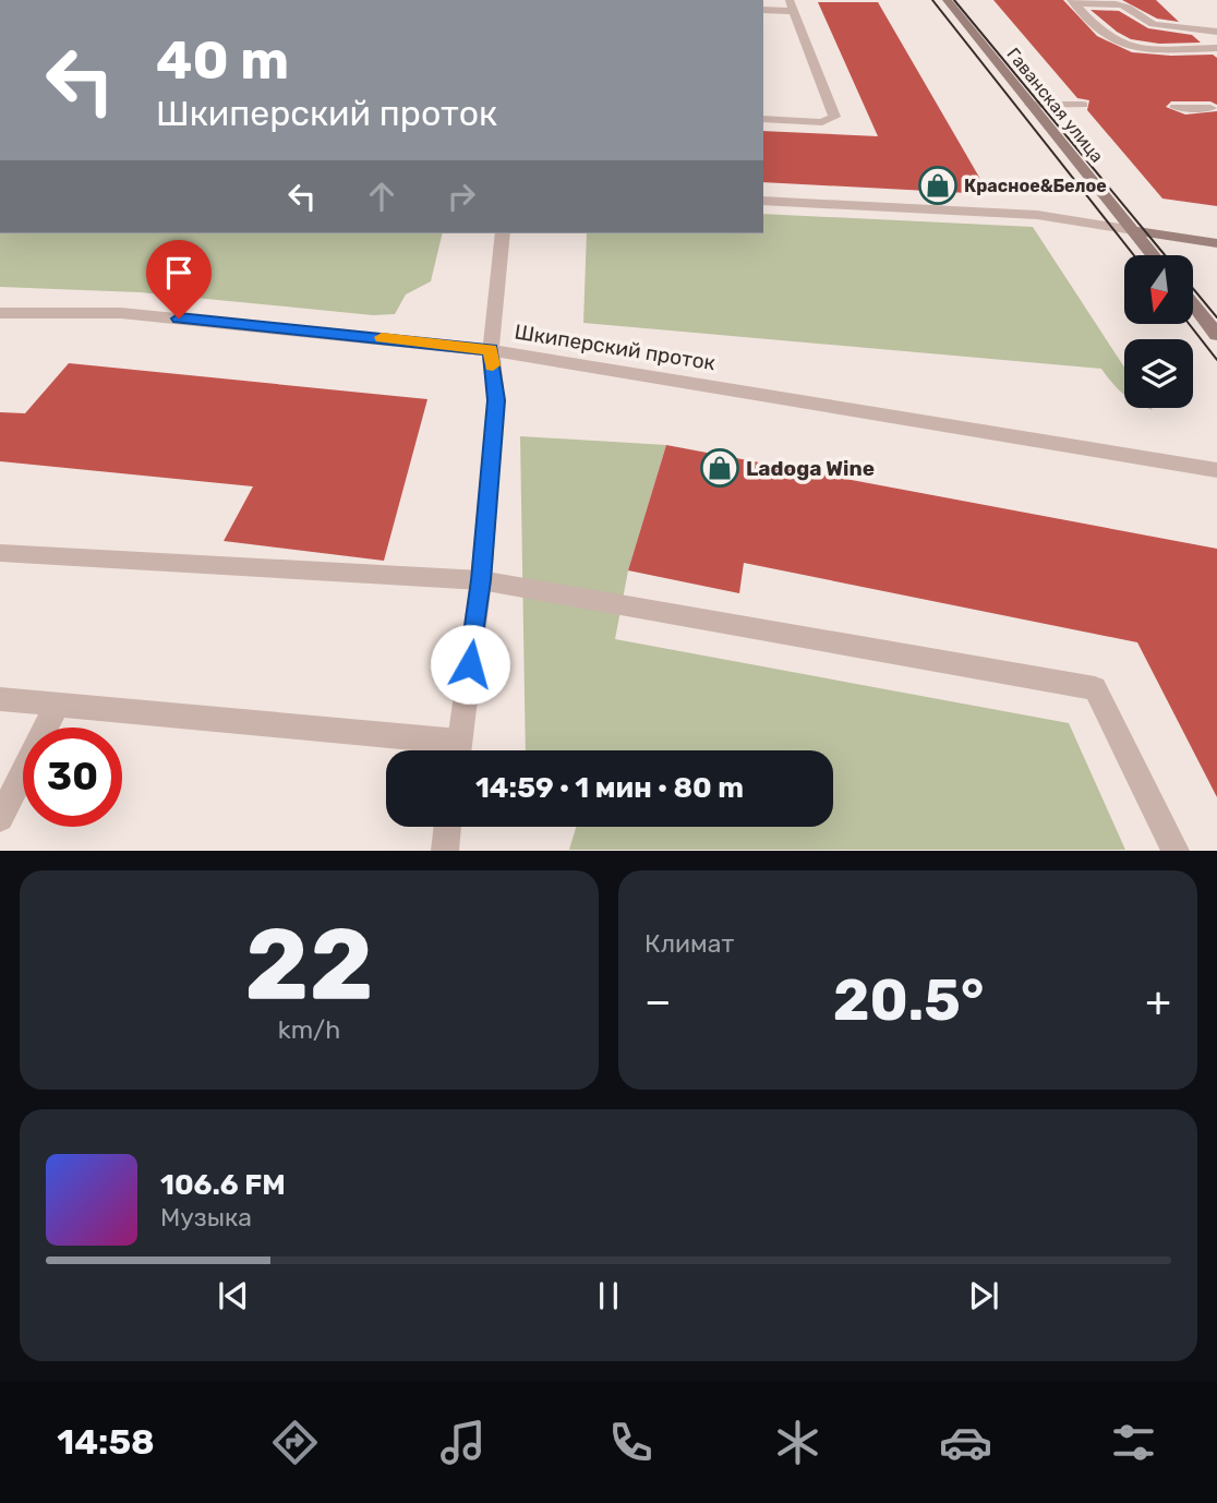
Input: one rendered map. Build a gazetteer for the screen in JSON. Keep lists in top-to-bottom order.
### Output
{
  "streets": {
    "main road": ["Гаванская улица"],
    "street": ["Шкиперский проток"]
  },
  "places": {
    "shop": ["Красное&Белое", "Ladoga Wine"]
  },
  "north": "bottom",
  "page": {
    "turn": ["40 m", "Шкиперский проток"],
    "limit": "30",
    "trip": "14:59 · 1 мин · 80 m",
    "tile": [
      ["22", "km/h"],
      "Климат"
    ],
    "heat": ["−", "20.5°", "+"],
    "song": ["106.6 FM", "Музыка"],
    "tabs": "14:58"
  }
}
